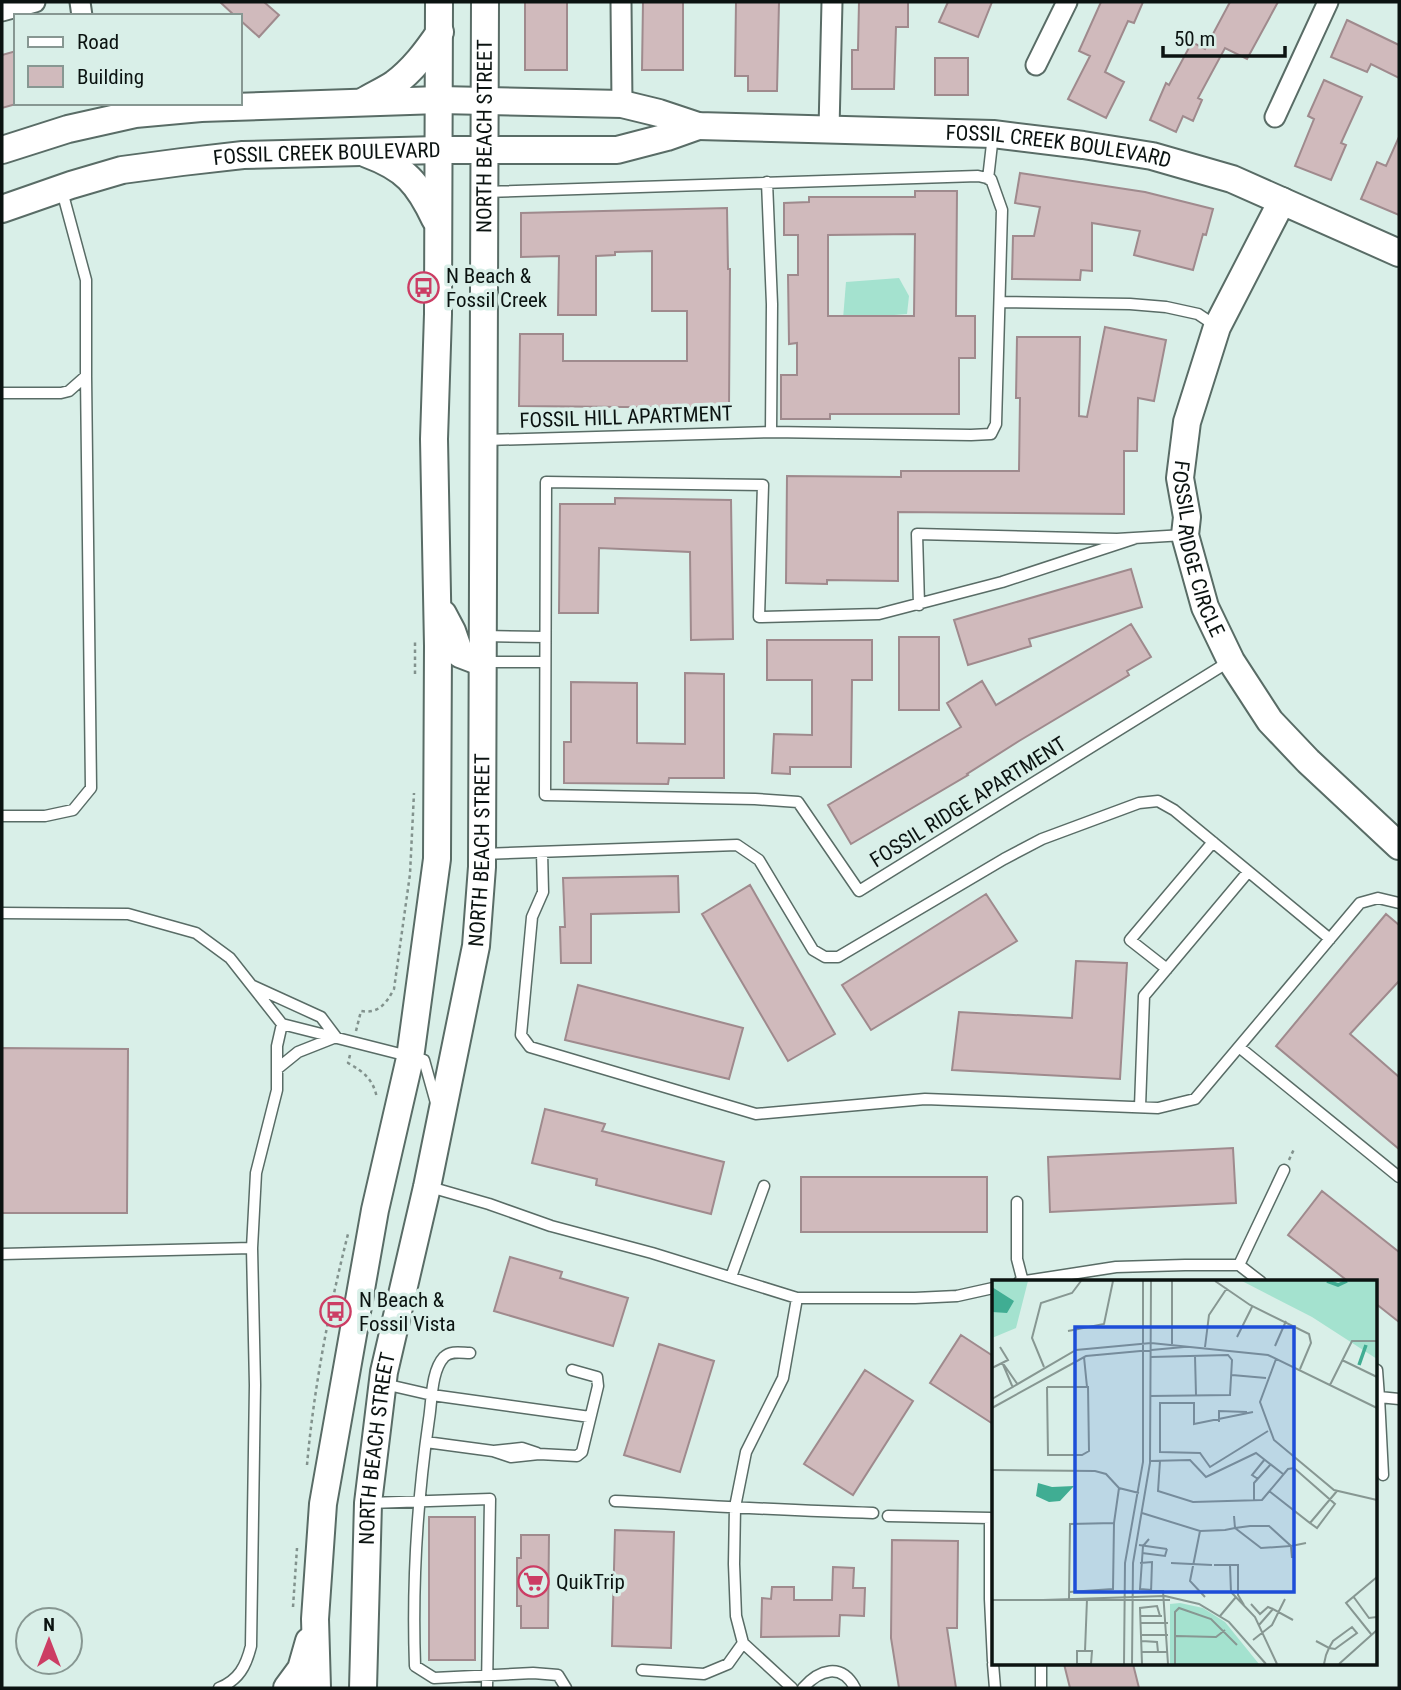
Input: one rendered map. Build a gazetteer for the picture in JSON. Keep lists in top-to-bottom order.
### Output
{
  "streets": {
    "main road": ["NORTH BEACH STREET", "FOSSIL CREEK BOULEVARD", "FOSSIL RIDGE CIRCLE"],
    "lane": ["FOSSIL HILL APARTMENT", "FOSSIL RIDGE APARTMENT"]
  },
  "crossings": [
    ["NORTH BEACH STREET", "FOSSIL CREEK BOULEVARD"],
    ["NORTH BEACH STREET", "FOSSIL HILL APARTMENT"],
    ["FOSSIL CREEK BOULEVARD", "FOSSIL RIDGE CIRCLE"],
    ["FOSSIL RIDGE CIRCLE", "FOSSIL RIDGE APARTMENT"]
  ],
  "places": {
    "bus stop": ["N Beach & Fossil Creek", "N Beach & Fossil Vista"],
    "supermarket": ["QuikTrip"]
  },
  "legend": ["Road", "Building"],
  "scale_bar": "50 m",
  "north": "top"
}
